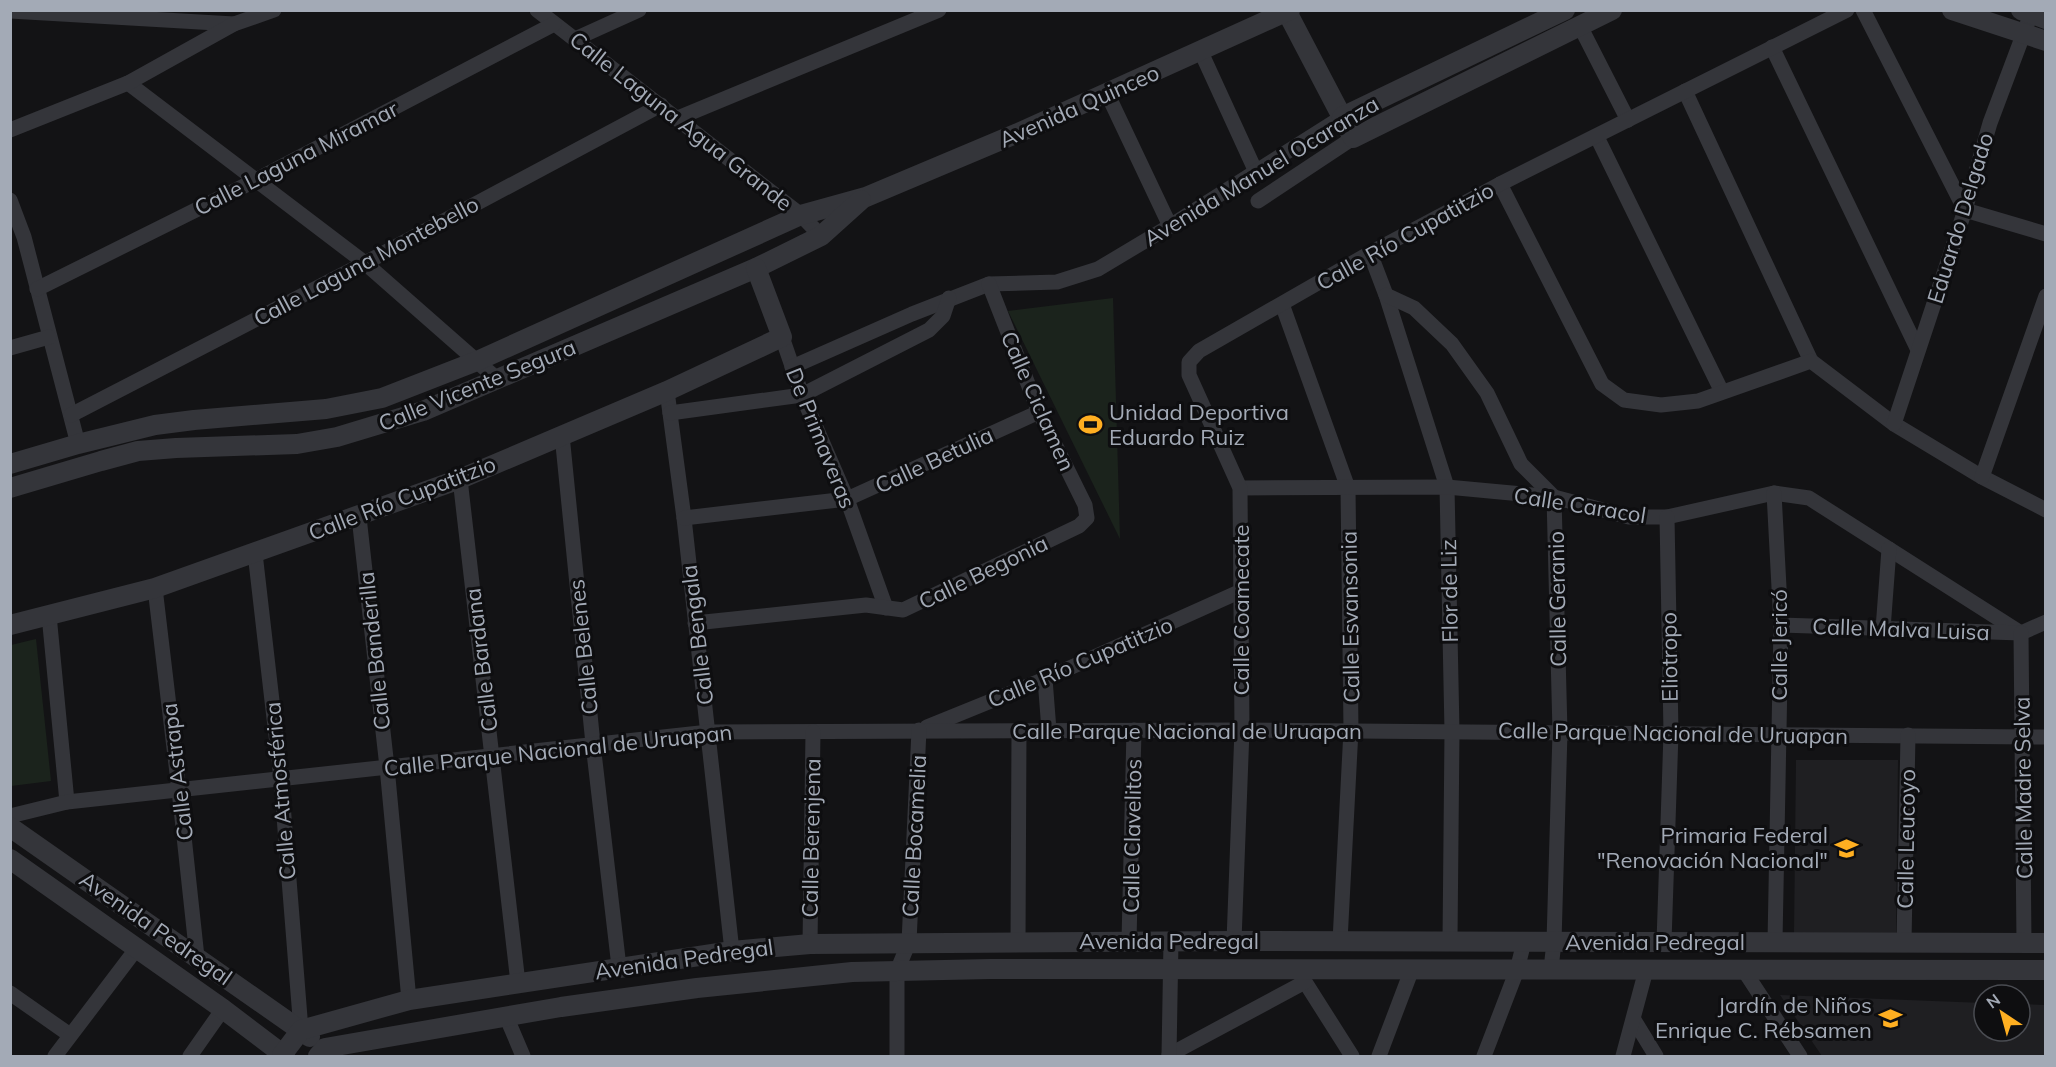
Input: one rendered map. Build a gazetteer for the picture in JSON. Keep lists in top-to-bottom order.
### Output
{
  "streets": {
    "street": [
      "Avenida Quinceo",
      "Calle Laguna Agua Grande",
      "Calle Laguna Miramar",
      "Avenida Manuel Ocaranza",
      "Eduardo Delgado",
      "Calle Río Cupatitzio",
      "Calle Laguna Montebello",
      "Calle Vicente Segura",
      "Calle Ciclamen",
      "De Primaveras",
      "Calle Betulia",
      "Calle Caracol",
      "Calle Begonia",
      "Flor de Liz",
      "Calle Geranio",
      "Calle Coamecate",
      "Calle Esvansonia",
      "Calle Malva Luisa",
      "Calle Bengala",
      "Calle Jericó",
      "Calle Belenes",
      "Calle Banderilla",
      "Eliotropo",
      "Calle Bardana",
      "Calle Parque Nacional de Uruapan",
      "Calle Astrapa",
      "Calle Madre Selva",
      "Calle Atmosférica",
      "Calle Bocamelia",
      "Calle Clavelitos",
      "Calle Berenjena",
      "Calle Leucoyo",
      "Avenida Pedregal"
    ]
  },
  "crossings": [
    ["Avenida Quinceo", "Calle Laguna Agua Grande"],
    ["Avenida Quinceo", "Calle Vicente Segura"],
    ["Calle Laguna Agua Grande", "Calle Laguna Miramar"],
    ["Calle Laguna Agua Grande", "Calle Laguna Montebello"],
    ["Calle Laguna Agua Grande", "Calle Vicente Segura"],
    ["Avenida Manuel Ocaranza", "Calle Ciclamen"],
    ["Avenida Manuel Ocaranza", "De Primaveras"],
    ["Calle Río Cupatitzio", "De Primaveras"],
    ["Calle Río Cupatitzio", "Flor de Liz"],
    ["Calle Río Cupatitzio", "Calle Coamecate"],
    ["Calle Río Cupatitzio", "Calle Esvansonia"],
    ["Calle Río Cupatitzio", "Calle Bengala"],
    ["Calle Río Cupatitzio", "Calle Belenes"],
    ["Calle Río Cupatitzio", "Calle Banderilla"],
    ["Calle Río Cupatitzio", "Calle Bardana"],
    ["Calle Río Cupatitzio", "Calle Parque Nacional de Uruapan"],
    ["Calle Río Cupatitzio", "Calle Astrapa"],
    ["Calle Río Cupatitzio", "Calle Atmosférica"],
    ["Calle Río Cupatitzio", "Calle Bocamelia"],
    ["Calle Vicente Segura", "De Primaveras"],
    ["Calle Ciclamen", "Calle Betulia"],
    ["Calle Ciclamen", "Calle Begonia"],
    ["De Primaveras", "Calle Betulia"],
    ["De Primaveras", "Calle Begonia"],
    ["Calle Betulia", "Calle Bengala"],
    ["Calle Caracol", "Flor de Liz"],
    ["Calle Caracol", "Calle Geranio"],
    ["Calle Caracol", "Calle Coamecate"],
    ["Calle Caracol", "Calle Esvansonia"],
    ["Calle Caracol", "Calle Malva Luisa"],
    ["Calle Caracol", "Calle Jericó"],
    ["Calle Caracol", "Eliotropo"],
    ["Calle Caracol", "Calle Madre Selva"],
    ["Calle Begonia", "Calle Bengala"],
    ["Flor de Liz", "Calle Parque Nacional de Uruapan"],
    ["Flor de Liz", "Avenida Pedregal"],
    ["Calle Geranio", "Calle Parque Nacional de Uruapan"],
    ["Calle Geranio", "Avenida Pedregal"],
    ["Calle Coamecate", "Calle Parque Nacional de Uruapan"],
    ["Calle Coamecate", "Avenida Pedregal"],
    ["Calle Esvansonia", "Calle Parque Nacional de Uruapan"],
    ["Calle Esvansonia", "Avenida Pedregal"],
    ["Calle Malva Luisa", "Calle Jericó"],
    ["Calle Malva Luisa", "Calle Madre Selva"],
    ["Calle Bengala", "Calle Parque Nacional de Uruapan"],
    ["Calle Bengala", "Avenida Pedregal"],
    ["Calle Jericó", "Calle Parque Nacional de Uruapan"],
    ["Calle Jericó", "Avenida Pedregal"],
    ["Calle Belenes", "Calle Parque Nacional de Uruapan"],
    ["Calle Belenes", "Avenida Pedregal"],
    ["Calle Banderilla", "Calle Parque Nacional de Uruapan"],
    ["Calle Banderilla", "Avenida Pedregal"],
    ["Eliotropo", "Calle Parque Nacional de Uruapan"],
    ["Eliotropo", "Avenida Pedregal"],
    ["Calle Bardana", "Calle Parque Nacional de Uruapan"],
    ["Calle Bardana", "Avenida Pedregal"],
    ["Calle Parque Nacional de Uruapan", "Calle Astrapa"],
    ["Calle Parque Nacional de Uruapan", "Calle Madre Selva"],
    ["Calle Parque Nacional de Uruapan", "Calle Atmosférica"],
    ["Calle Parque Nacional de Uruapan", "Calle Bocamelia"],
    ["Calle Parque Nacional de Uruapan", "Calle Clavelitos"],
    ["Calle Parque Nacional de Uruapan", "Calle Berenjena"],
    ["Calle Parque Nacional de Uruapan", "Calle Leucoyo"],
    ["Calle Astrapa", "Avenida Pedregal"],
    ["Calle Madre Selva", "Avenida Pedregal"],
    ["Calle Atmosférica", "Avenida Pedregal"],
    ["Calle Bocamelia", "Avenida Pedregal"],
    ["Calle Clavelitos", "Avenida Pedregal"],
    ["Calle Berenjena", "Avenida Pedregal"],
    ["Calle Leucoyo", "Avenida Pedregal"]
  ],
  "places": {
    "sports": ["Unidad Deportiva Eduardo Ruiz"],
    "school or university": ["Primaria Federal \"Renovación Nacional\"", "Jardín de Niños Enrique C. Rébsamen"]
  },
  "north": "top left"
}
